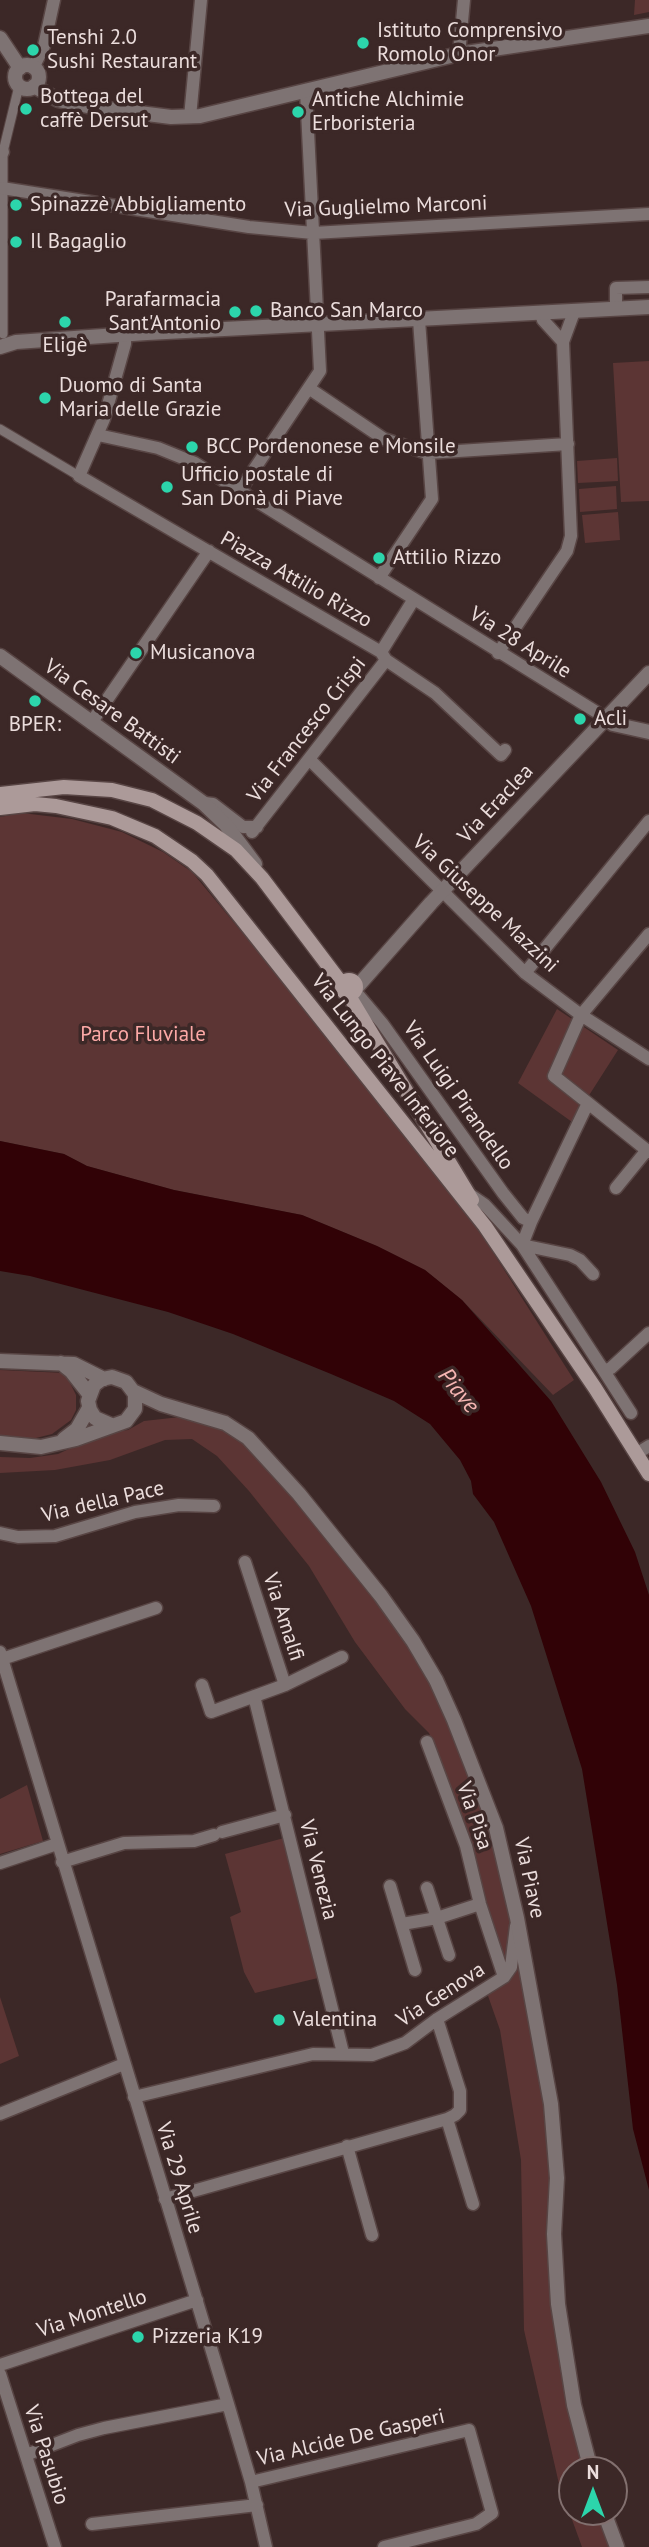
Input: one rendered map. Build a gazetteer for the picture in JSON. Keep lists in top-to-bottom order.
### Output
{
  "streets": {
    "main road": ["Via Cesare Battisti", "Via Lungo Piave Inferiore"],
    "street": [
      "Via Guglielmo Marconi",
      "Piazza Attilio Rizzo",
      "Via 28 Aprile",
      "Via Francesco Crispi",
      "Via Eraclea",
      "Via Giuseppe Mazzini",
      "Via Luigi Pirandello",
      "Via della Pace",
      "Via Amalfi",
      "Via Pisa",
      "Via Venezia",
      "Via Piave",
      "Via Genova",
      "Via 29 Aprile",
      "Via Montello",
      "Via Alcide De Gasperi",
      "Via Pasubio"
    ]
  },
  "crossings": [
    ["Piazza Attilio Rizzo", "Via 28 Aprile"],
    ["Piazza Attilio Rizzo", "Via Francesco Crispi"],
    ["Via 28 Aprile", "Via Eraclea"],
    ["Via Cesare Battisti", "Via Francesco Crispi"],
    ["Via Cesare Battisti", "Via Eraclea"],
    ["Via Cesare Battisti", "Via Luigi Pirandello"],
    ["Via Francesco Crispi", "Via Giuseppe Mazzini"],
    ["Via Eraclea", "Via Giuseppe Mazzini"],
    ["Via Eraclea", "Via Luigi Pirandello"],
    ["Via Amalfi", "Via Venezia"],
    ["Via Pisa", "Via Genova"],
    ["Via Venezia", "Via Genova"],
    ["Via Piave", "Via Genova"],
    ["Via Genova", "Via 29 Aprile"],
    ["Via 29 Aprile", "Via Montello"],
    ["Via 29 Aprile", "Via Alcide De Gasperi"]
  ],
  "water": ["Piave"],
  "parks": ["Parco Fluviale"],
  "places": [
    "Istituto Comprensivo Romolo Onor",
    "Tenshi 2.0 Sushi Restaurant",
    "Bottega del caffè Dersut",
    "Antiche Alchimie Erboristeria",
    "Spinazzè Abbigliamento",
    "Il Bagaglio",
    "Banco San Marco",
    "Parafarmacia Sant'Antonio",
    "Eligè",
    "Duomo di Santa Maria delle Grazie",
    "BCC Pordenonese e Monsile",
    "Ufficio postale di San Donà di Piave",
    "Attilio Rizzo",
    "Musicanova",
    "BPER:",
    "Acli",
    "Valentina",
    "Pizzeria K19"
  ],
  "north": "top"
}
